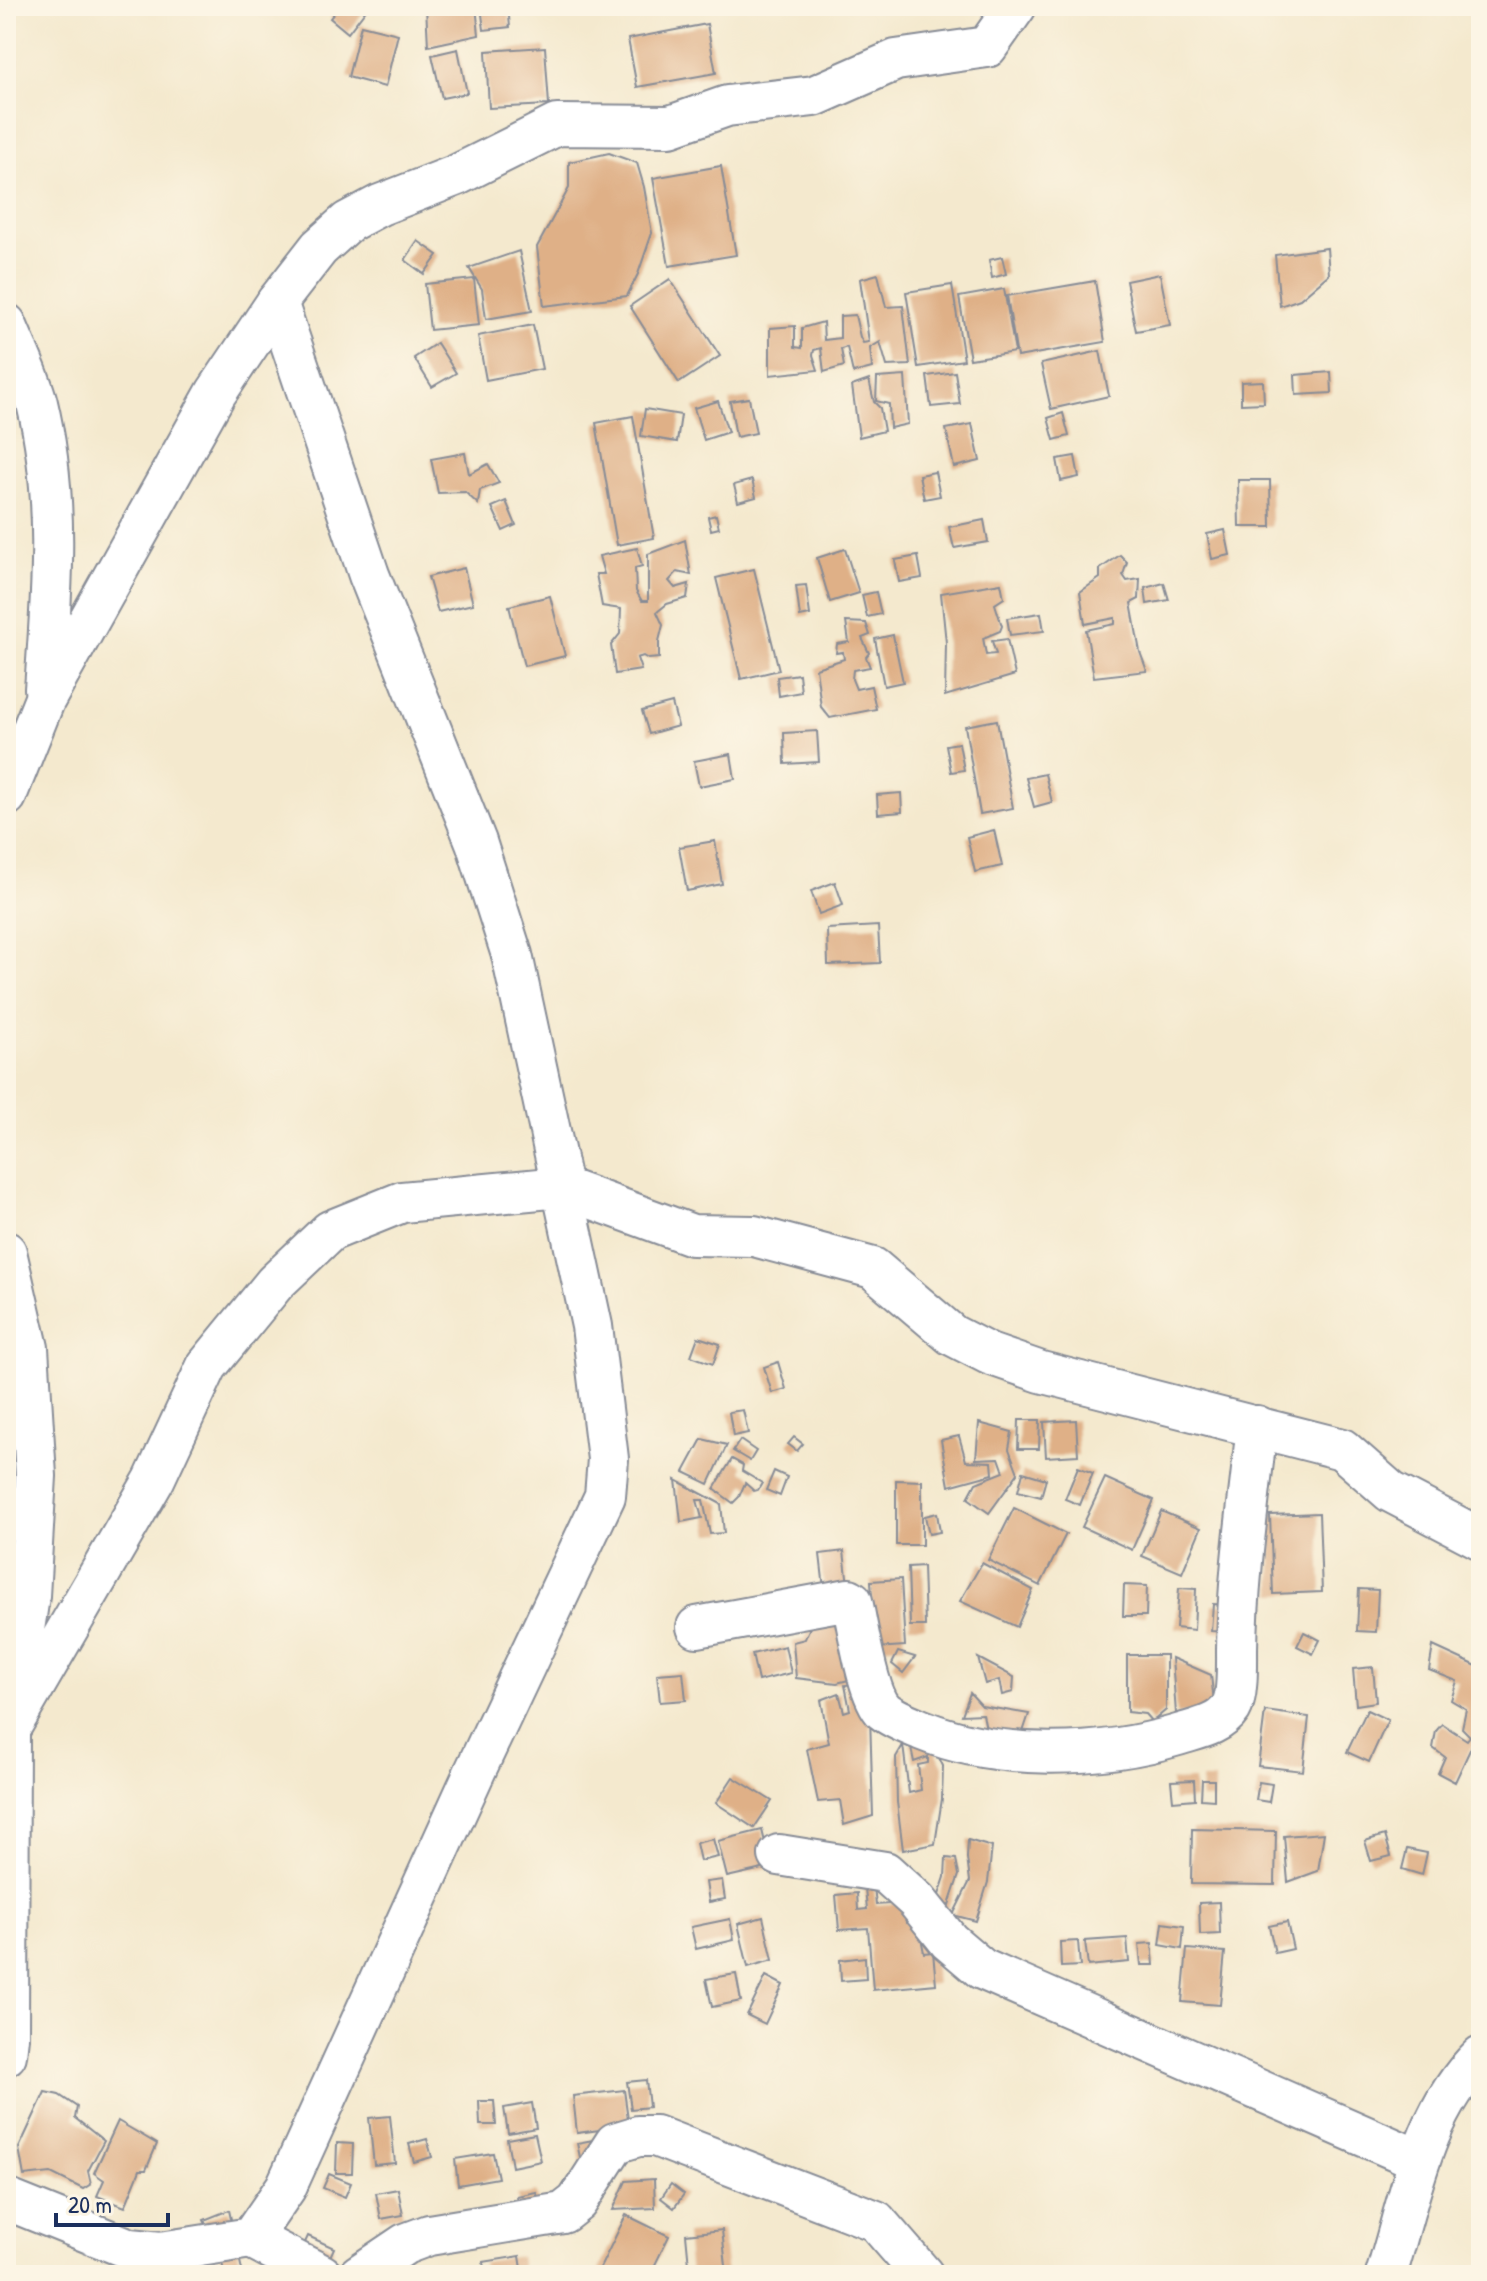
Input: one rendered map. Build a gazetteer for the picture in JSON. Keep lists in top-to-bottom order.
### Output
{
  "scale_bar": "20 m"
}
